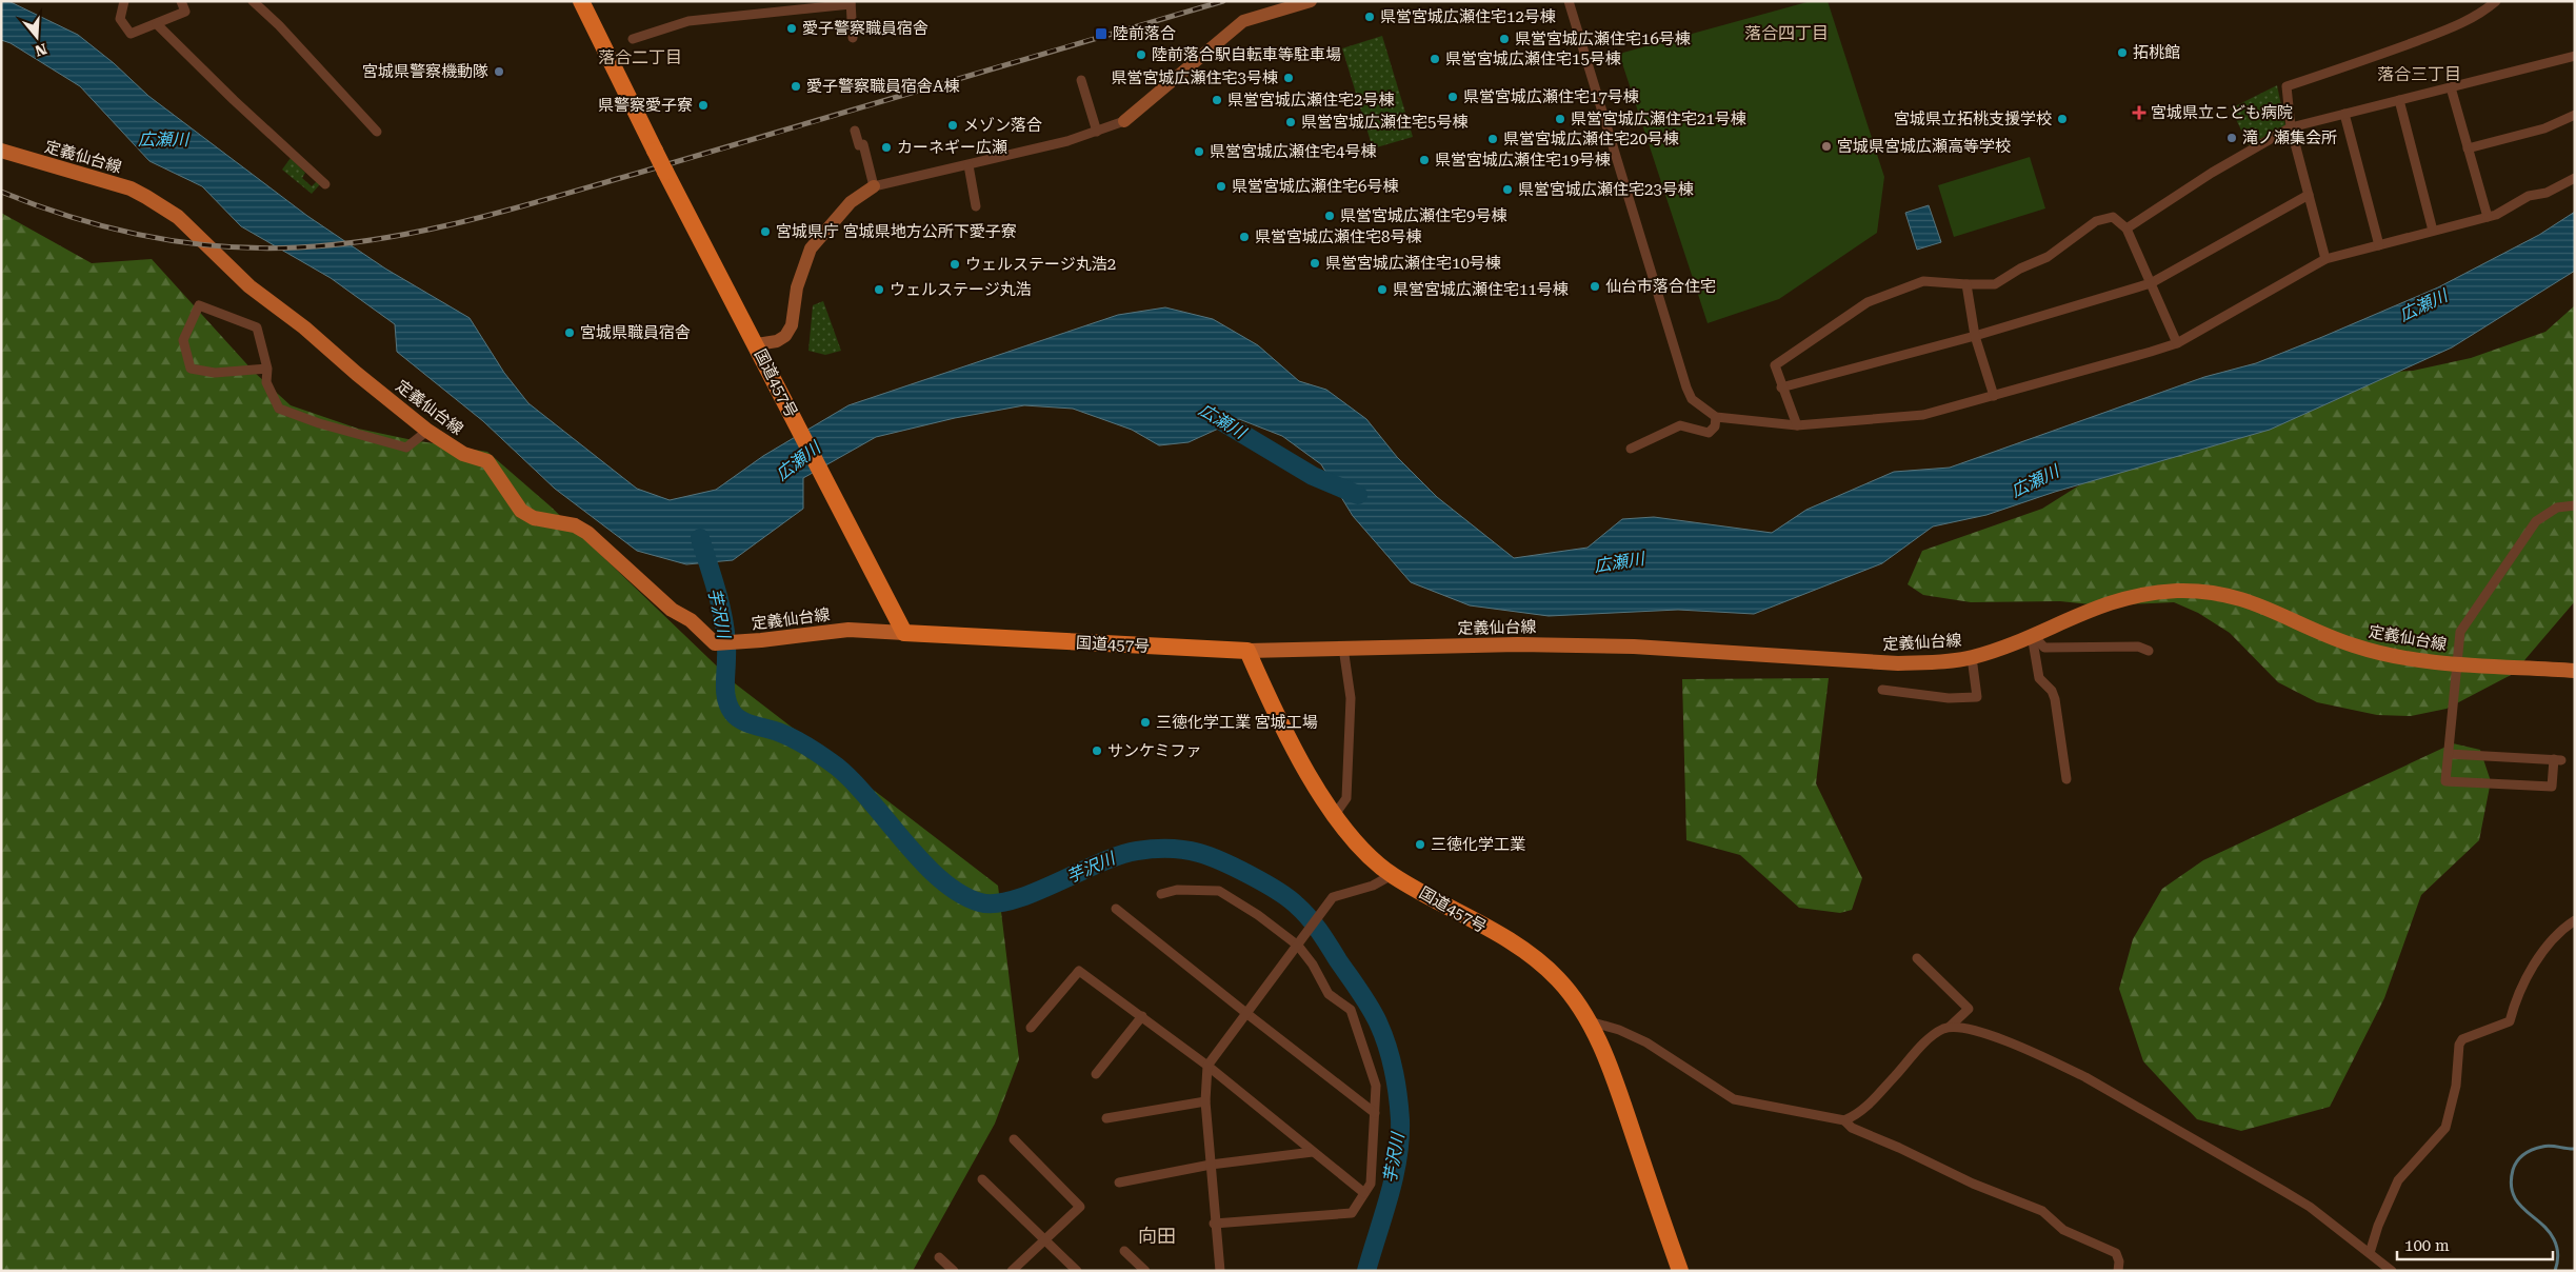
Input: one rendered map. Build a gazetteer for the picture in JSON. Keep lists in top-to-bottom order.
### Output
{
  "streets": {
    "highway": ["国道457号"],
    "main road": ["定義仙台線"]
  },
  "crossings": [
    ["定義仙台線", "国道457号"]
  ],
  "districts": [
    "落合四丁目",
    "落合二丁目",
    "落合三丁目",
    "向田"
  ],
  "water": ["広瀬川", "芋沢川"],
  "places": {
    "other": [
      "県営宮城広瀬住宅12号棟",
      "愛子警察職員宿舎",
      "県営宮城広瀬住宅16号棟",
      "拓桃館",
      "陸前落合駅自転車等駐車場",
      "県営宮城広瀬住宅15号棟",
      "宮城県警察機動隊",
      "県営宮城広瀬住宅3号棟",
      "愛子警察職員宿舎A棟",
      "県営宮城広瀬住宅17号棟",
      "県営宮城広瀬住宅2号棟",
      "県警察愛子寮",
      "県営宮城広瀬住宅21号棟",
      "宮城県立拓桃支援学校",
      "県営宮城広瀬住宅5号棟",
      "メゾン落合",
      "滝ノ瀬集会所",
      "県営宮城広瀬住宅20号棟",
      "宮城県宮城広瀬高等学校",
      "カーネギー広瀬",
      "県営宮城広瀬住宅4号棟",
      "県営宮城広瀬住宅19号棟",
      "県営宮城広瀬住宅6号棟",
      "県営宮城広瀬住宅23号棟",
      "県営宮城広瀬住宅9号棟",
      "宮城県庁 宮城県地方公所下愛子寮",
      "県営宮城広瀬住宅8号棟",
      "県営宮城広瀬住宅10号棟",
      "ウェルステージ丸浩2",
      "仙台市落合住宅",
      "ウェルステージ丸浩",
      "県営宮城広瀬住宅11号棟",
      "宮城県職員宿舎",
      "三徳化学工業 宮城工場",
      "サンケミファ",
      "三徳化学工業"
    ],
    "transit": ["陸前落合"],
    "health": ["宮城県立こども病院"]
  },
  "scale_bar": "100 m",
  "north": "bottom"
}
